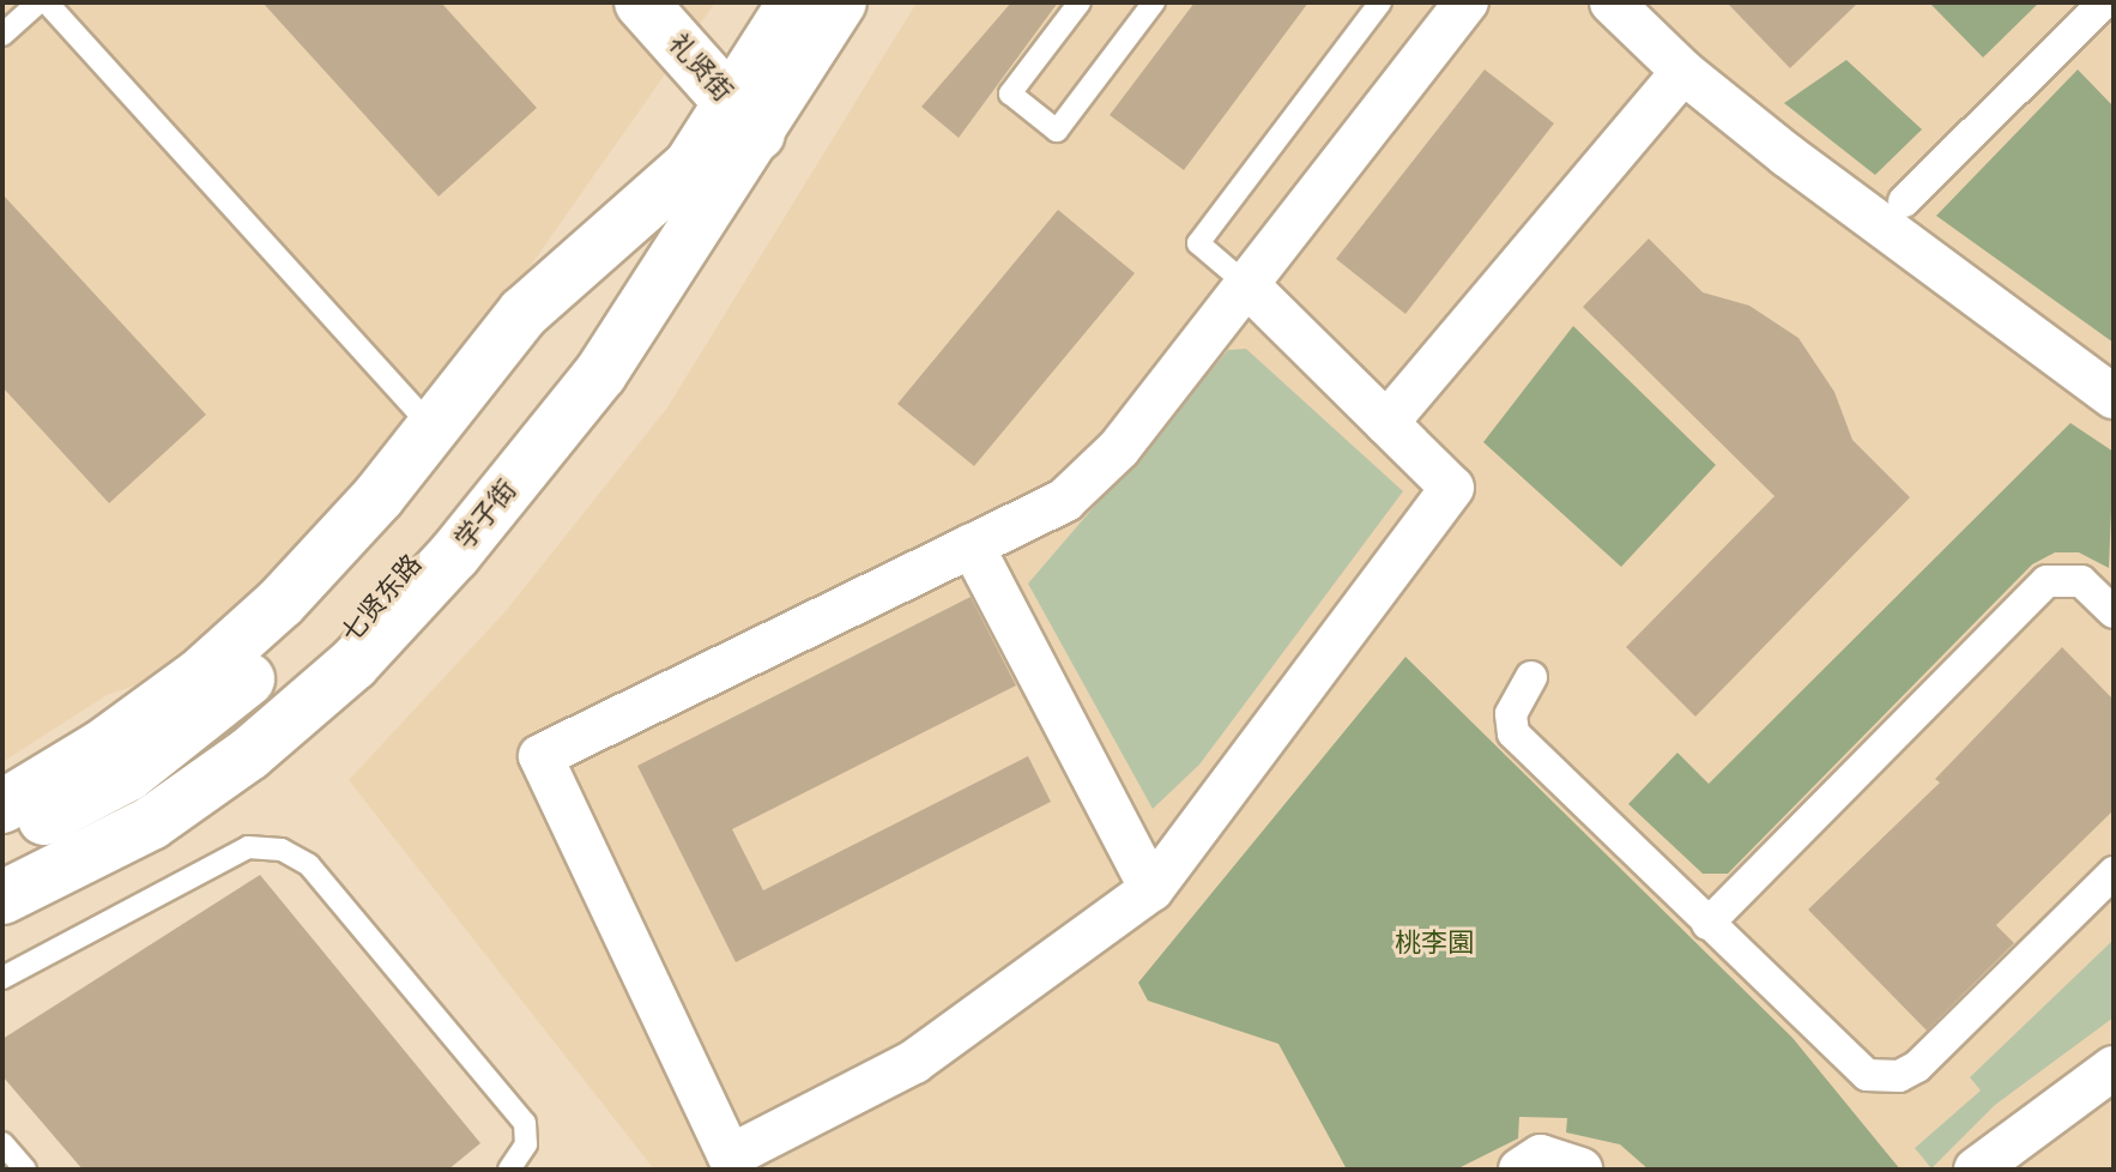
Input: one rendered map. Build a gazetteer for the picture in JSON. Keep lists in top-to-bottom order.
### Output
{
  "streets": {
    "main road": ["礼贤街", "七贤东路"]
  },
  "parks": ["桃李園"]
}
